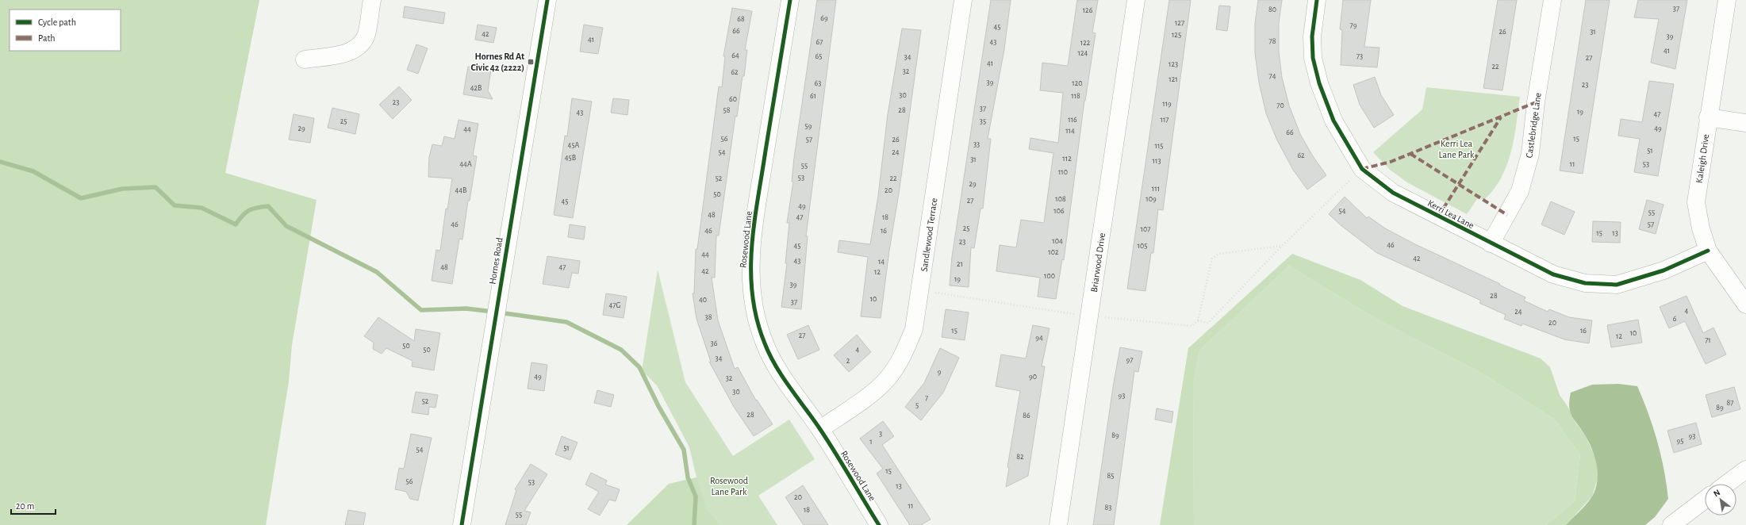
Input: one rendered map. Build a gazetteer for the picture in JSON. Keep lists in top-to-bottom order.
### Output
{
  "streets": {
    "street": [
      "Castlebridge Lane",
      "Kaleigh Drive",
      "Kerri Lea Lane",
      "Sandlewood Terrace",
      "Rosewood Lane",
      "Hornes Road",
      "Briarwood Drive"
    ]
  },
  "crossings": [
    ["Castlebridge Lane", "Kerri Lea Lane"],
    ["Kaleigh Drive", "Kerri Lea Lane"],
    ["Sandlewood Terrace", "Rosewood Lane"]
  ],
  "parks": ["Kerri Lea Lane Park", "Rosewood Lane Park"],
  "places": {
    "transit": ["Hornes Rd At Civic 42 (2222)"]
  },
  "house_numbers": [
    "37",
    "80",
    "126",
    "69",
    "68",
    "127",
    "79",
    "45",
    "66",
    "26",
    "31",
    "42",
    "125",
    "39",
    "41",
    "78",
    "67",
    "43",
    "122",
    "41",
    "124",
    "64",
    "65",
    "73",
    "34",
    "27",
    "41",
    "123",
    "22",
    "32",
    "62",
    "74",
    "121",
    "39",
    "63",
    "120",
    "23",
    "42B",
    "30",
    "61",
    "118",
    "60",
    "23",
    "119",
    "70",
    "37",
    "58",
    "28",
    "19",
    "43",
    "47",
    "116",
    "117",
    "25",
    "35",
    "59",
    "29",
    "49",
    "44",
    "114",
    "66",
    "56",
    "15",
    "57",
    "26",
    "33",
    "45A",
    "115",
    "51",
    "54",
    "24",
    "62",
    "45B",
    "112",
    "31",
    "113",
    "44A",
    "11",
    "53",
    "55",
    "110",
    "53",
    "52",
    "22",
    "29",
    "111",
    "44B",
    "20",
    "50",
    "108",
    "109",
    "27",
    "45",
    "49",
    "106",
    "54",
    "55",
    "48",
    "47",
    "18",
    "46",
    "57",
    "25",
    "107",
    "46",
    "16",
    "15",
    "13",
    "104",
    "23",
    "46",
    "45",
    "105",
    "102",
    "44",
    "42",
    "43",
    "14",
    "21",
    "48",
    "47",
    "42",
    "12",
    "100",
    "19",
    "39",
    "28",
    "10",
    "40",
    "37",
    "47G",
    "4",
    "24",
    "38",
    "6",
    "20",
    "15",
    "16",
    "10",
    "27",
    "12",
    "94",
    "71",
    "36",
    "50",
    "50",
    "4",
    "34",
    "97",
    "2",
    "9",
    "49",
    "90",
    "32",
    "30",
    "93",
    "7",
    "52",
    "87",
    "5",
    "89",
    "28",
    "86",
    "3",
    "89",
    "93",
    "95",
    "1",
    "51",
    "54",
    "82",
    "15",
    "85",
    "56",
    "53",
    "13",
    "20",
    "11",
    "83",
    "18",
    "55"
  ],
  "legend": ["Cycle path", "Path"],
  "scale_bar": "20 m",
  "north": "top left"
}
